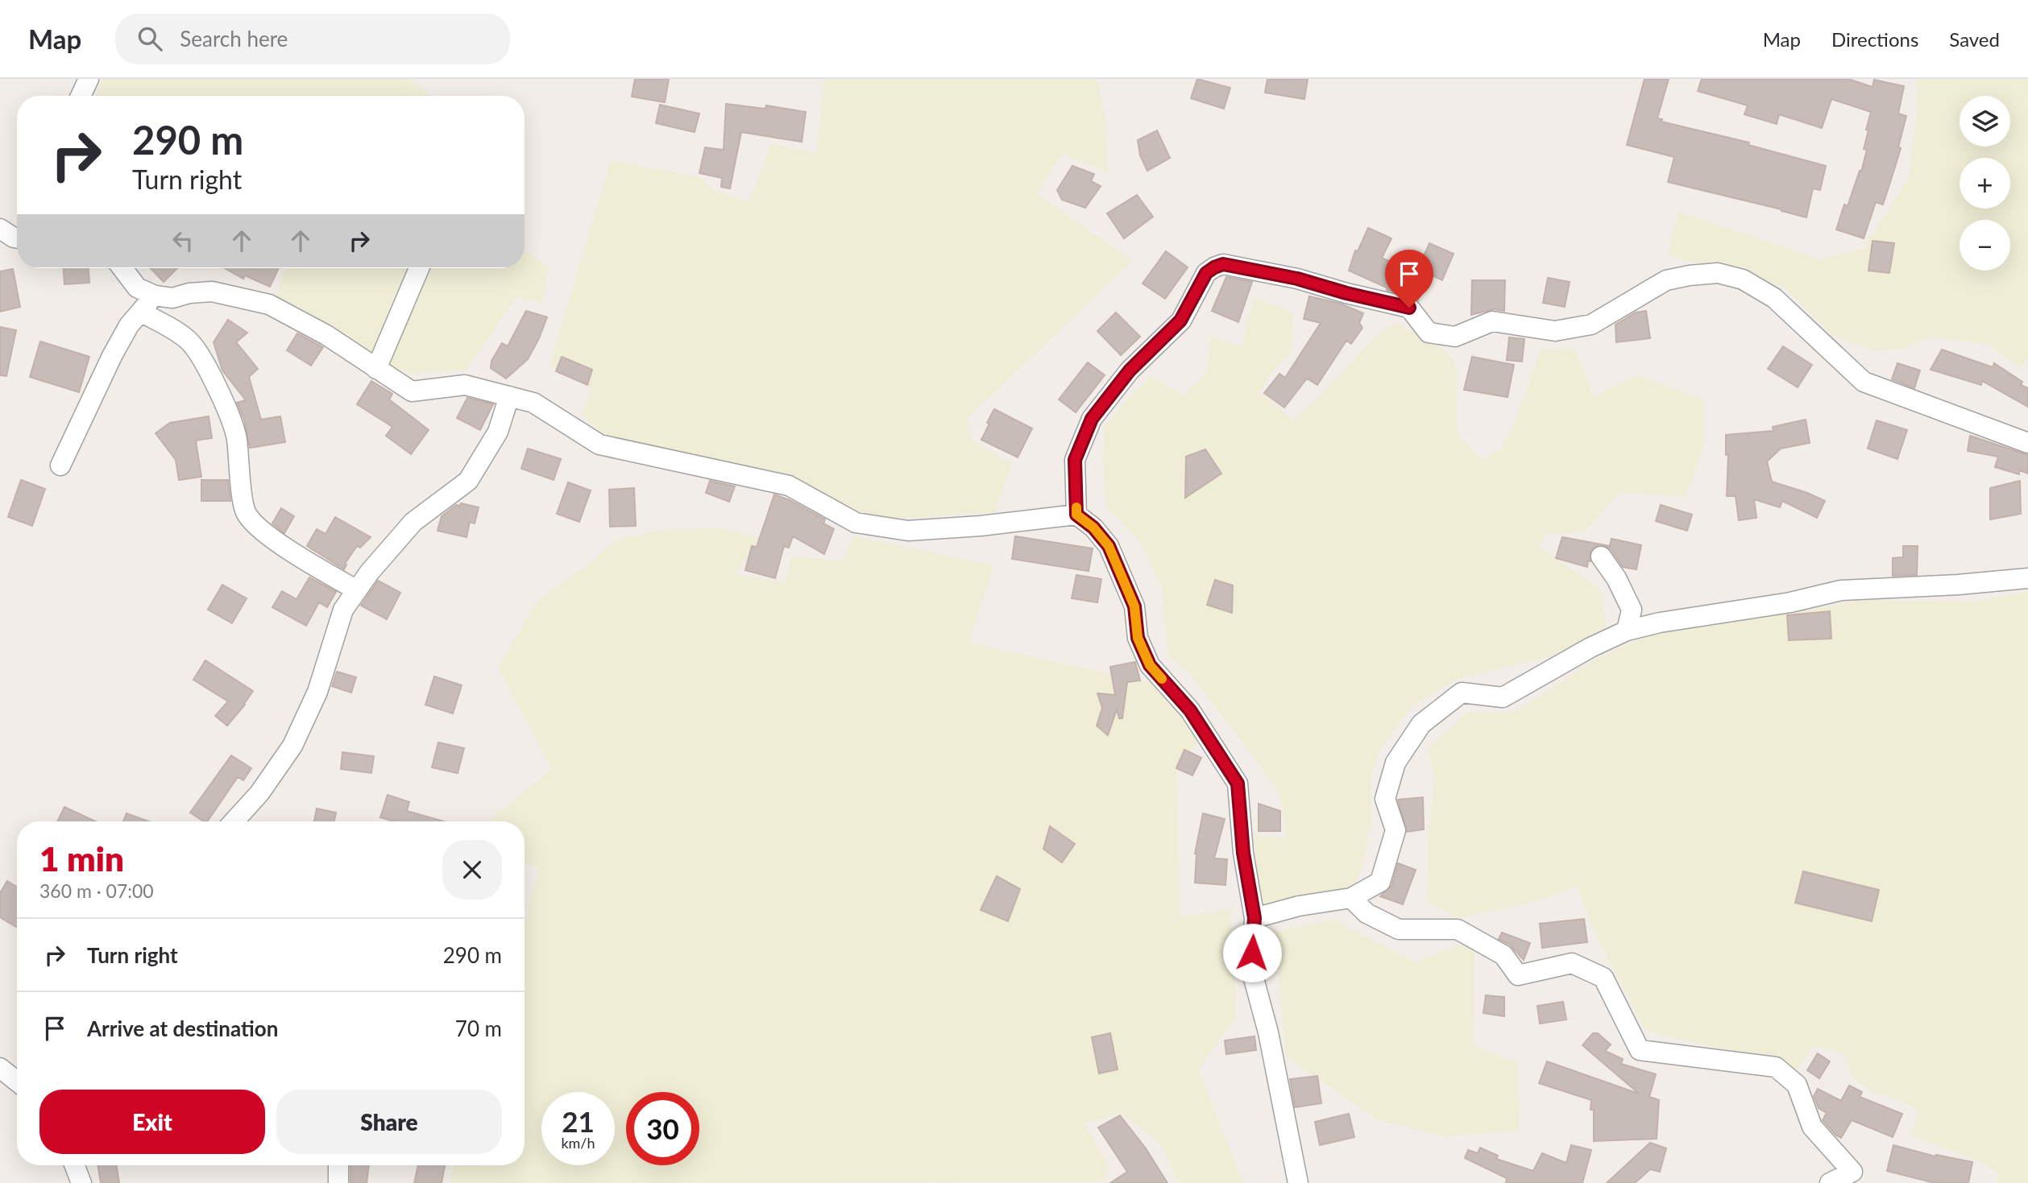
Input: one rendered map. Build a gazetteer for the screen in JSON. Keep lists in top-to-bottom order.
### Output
{
  "page": {
    "header": "Map",
    "search": "Search here",
    "nav": ["Map", "Directions", "Saved"],
    "map_buttons": ["+", "−"],
    "turn": ["290 m", "Turn right"],
    "heading": ["1 min", "360 m · 07:00"],
    "list": [
      {
        "name": "Turn right",
        "value": "290 m"
      },
      {
        "name": "Arrive at destination",
        "value": "70 m"
      }
    ],
    "buttons": ["Exit", "Share"],
    "speed": "21 km/h",
    "limit": "30"
  }
}
